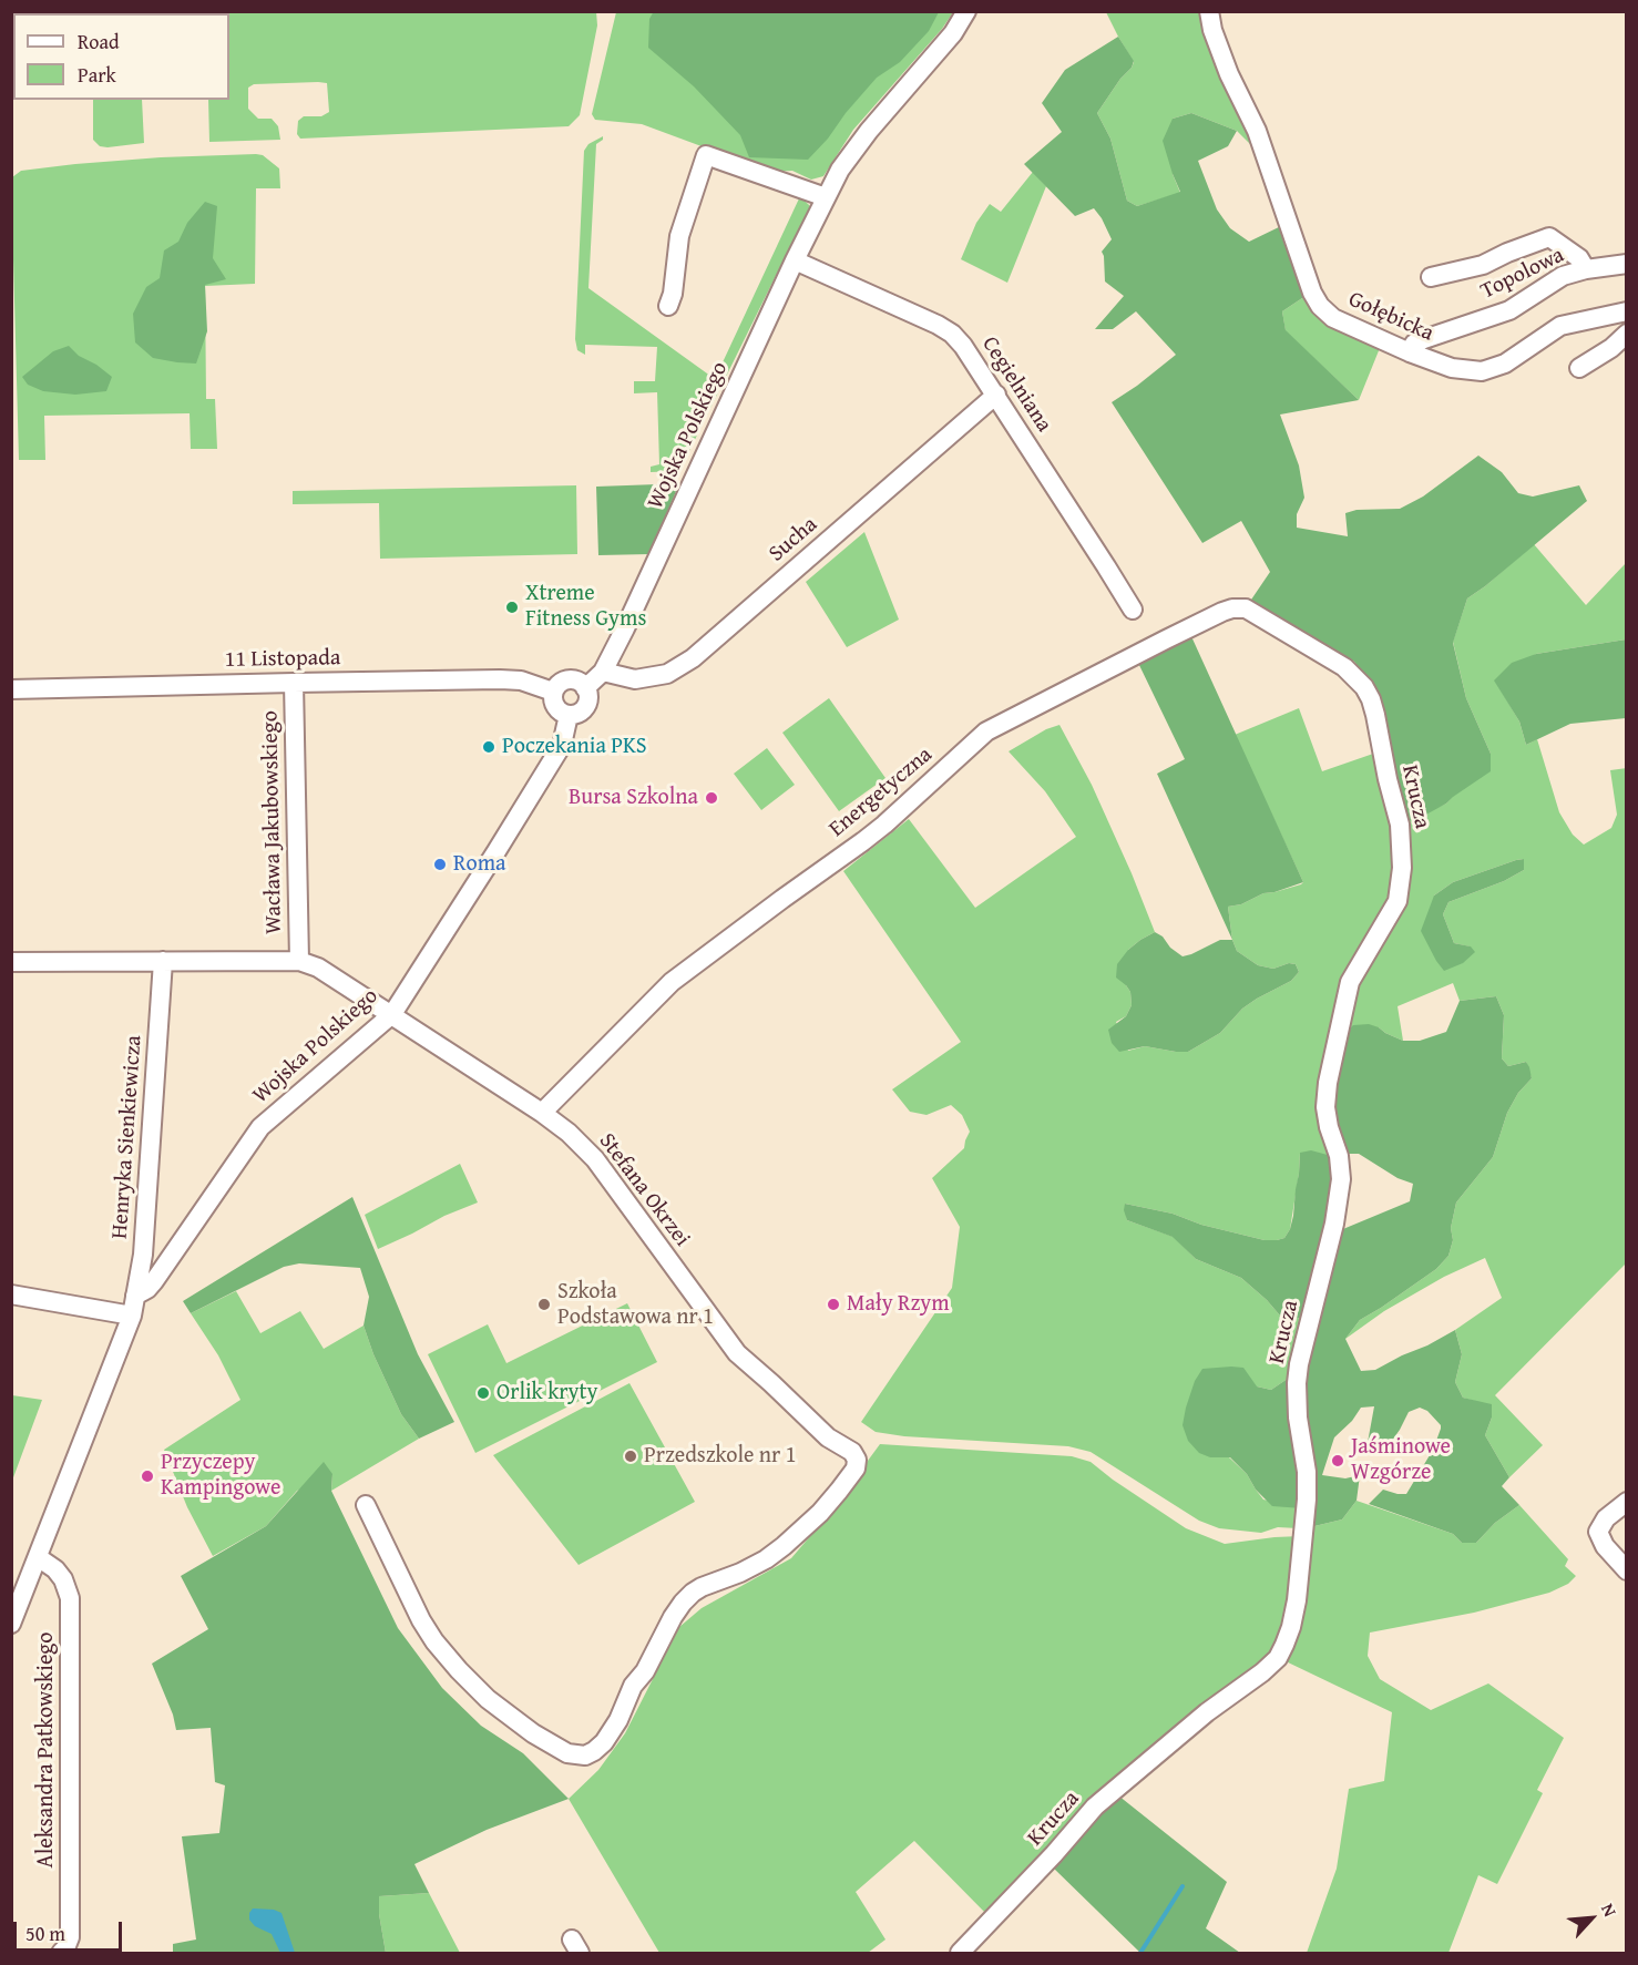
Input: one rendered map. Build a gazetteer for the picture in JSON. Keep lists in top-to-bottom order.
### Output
{
  "streets": {
    "street": [
      "Topolowa",
      "Gołębicka",
      "Cegielniana",
      "Wojska Polskiego",
      "Sucha",
      "11 Listopada",
      "Energetyczna",
      "Krucza",
      "Wacława Jakubowskiego",
      "Henryka Sienkiewicza",
      "Stefana Okrzei",
      "Aleksandra Patkowskiego"
    ]
  },
  "crossings": [
    ["Topolowa", "Gołębicka"],
    ["Cegielniana", "Wojska Polskiego"],
    ["Cegielniana", "Sucha"],
    ["Wojska Polskiego", "Sucha"],
    ["Wojska Polskiego", "11 Listopada"],
    ["Wojska Polskiego", "Henryka Sienkiewicza"],
    ["Wojska Polskiego", "Stefana Okrzei"],
    ["11 Listopada", "Wacława Jakubowskiego"],
    ["Energetyczna", "Krucza"],
    ["Energetyczna", "Stefana Okrzei"],
    ["Wacława Jakubowskiego", "Stefana Okrzei"],
    ["Henryka Sienkiewicza", "Aleksandra Patkowskiego"]
  ],
  "places": [
    "Xtreme Fitness Gyms",
    "Poczekania PKS",
    "Bursa Szkolna",
    "Roma",
    "Szkoła Podstawowa nr 1",
    "Mały Rzym",
    "Orlik kryty",
    "Przedszkole nr 1",
    "Jaśminowe Wzgórze",
    "Przyczepy Kampingowe"
  ],
  "legend": ["Road", "Park"],
  "scale_bar": "50 m",
  "north": "top right"
}
